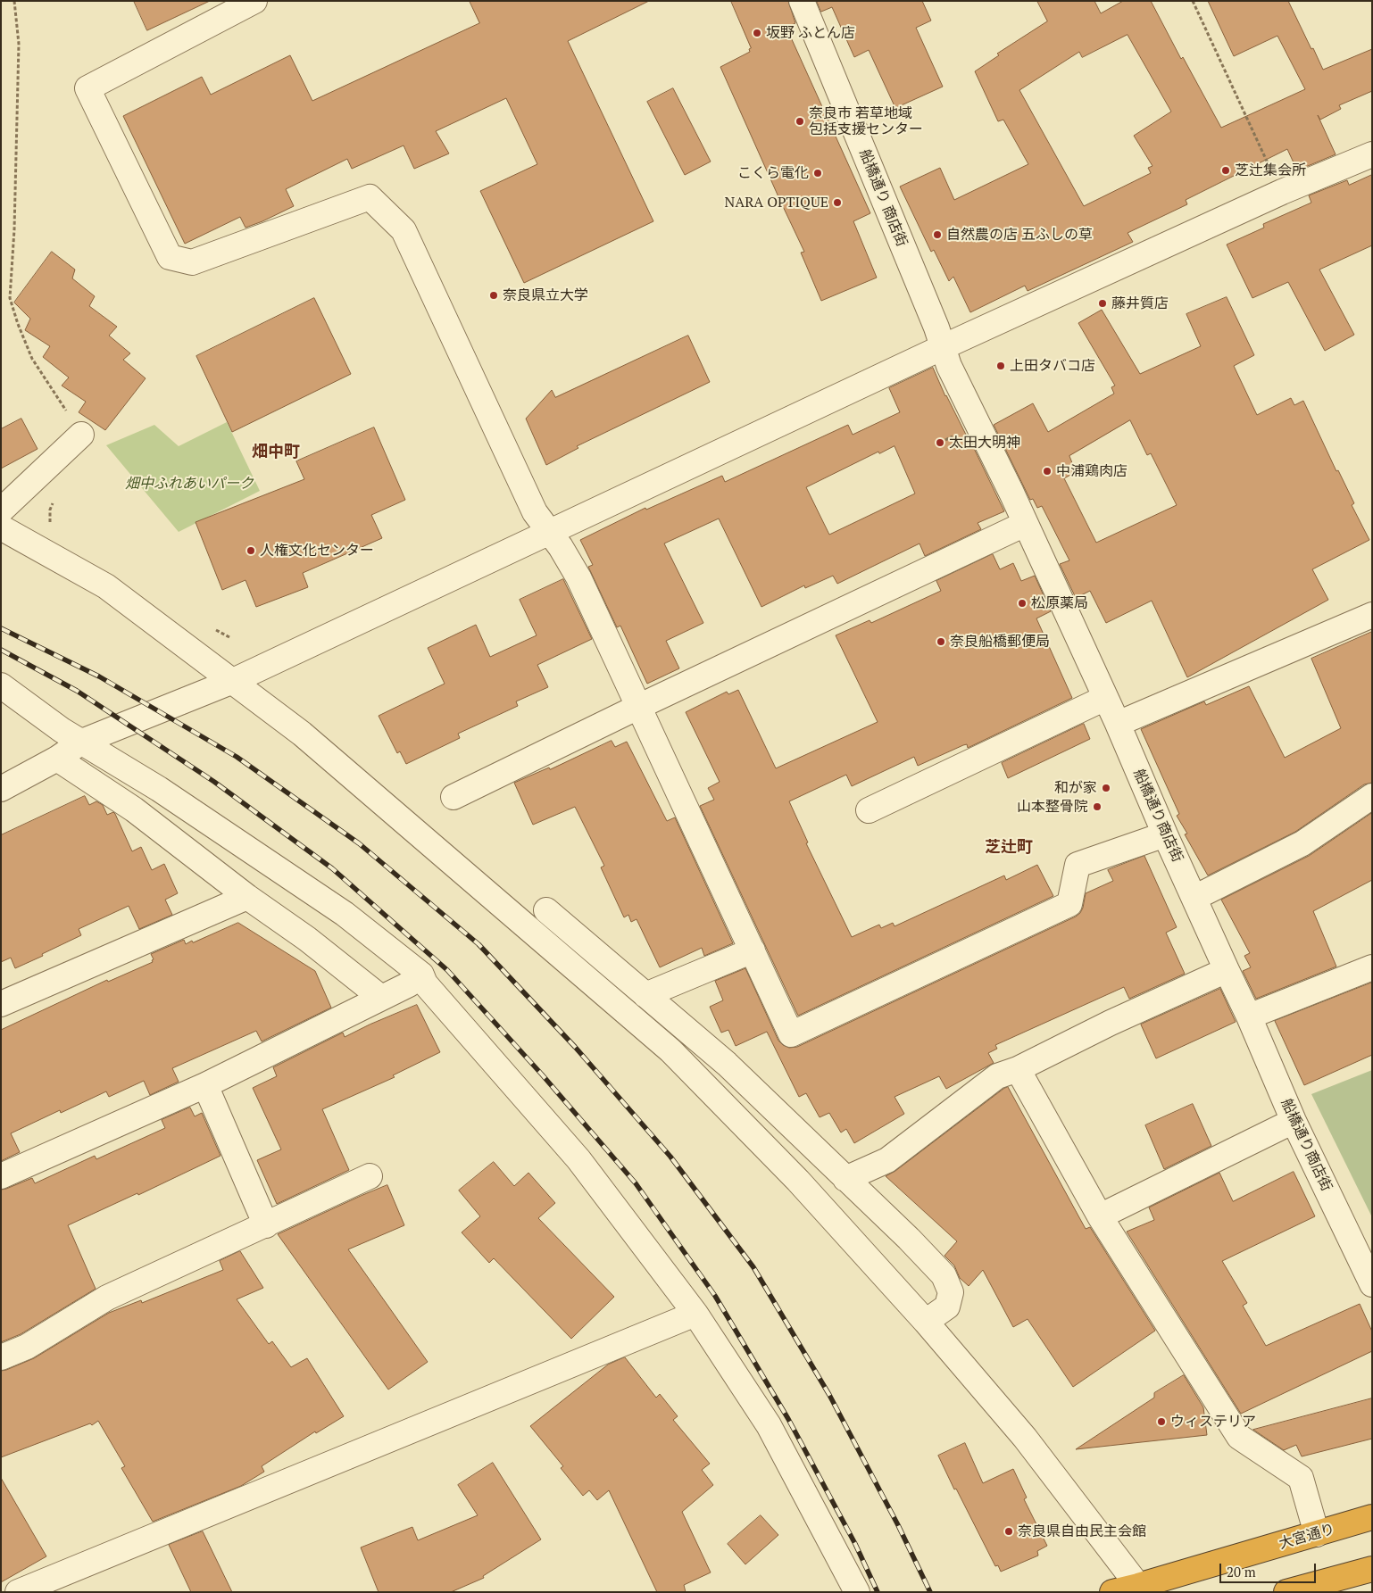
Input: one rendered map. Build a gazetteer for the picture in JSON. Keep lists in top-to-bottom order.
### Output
{
  "streets": {
    "highway": ["大宮通り"],
    "street": ["船橋通り 商店街", "船橋通り商店街"]
  },
  "crossings": [
    ["船橋通り 商店街", "船橋通り商店街"]
  ],
  "districts": ["畑中町", "芝辻町"],
  "parks": ["畑中ふれあいパーク"],
  "places": [
    "坂野 ふとん店",
    "奈良市 若草地域 包括支援センター",
    "芝辻集会所",
    "こくら電化",
    "NARA OPTIQUE",
    "自然農の店 五ふしの草",
    "奈良県立大学",
    "藤井質店",
    "上田タバコ店",
    "太田大明神",
    "中浦鶏肉店",
    "人権文化センター",
    "松原薬局",
    "奈良船橋郵便局",
    "和が家",
    "山本整骨院",
    "ウィステリア",
    "奈良県自由民主会館"
  ],
  "scale_bar": "20 m"
}
